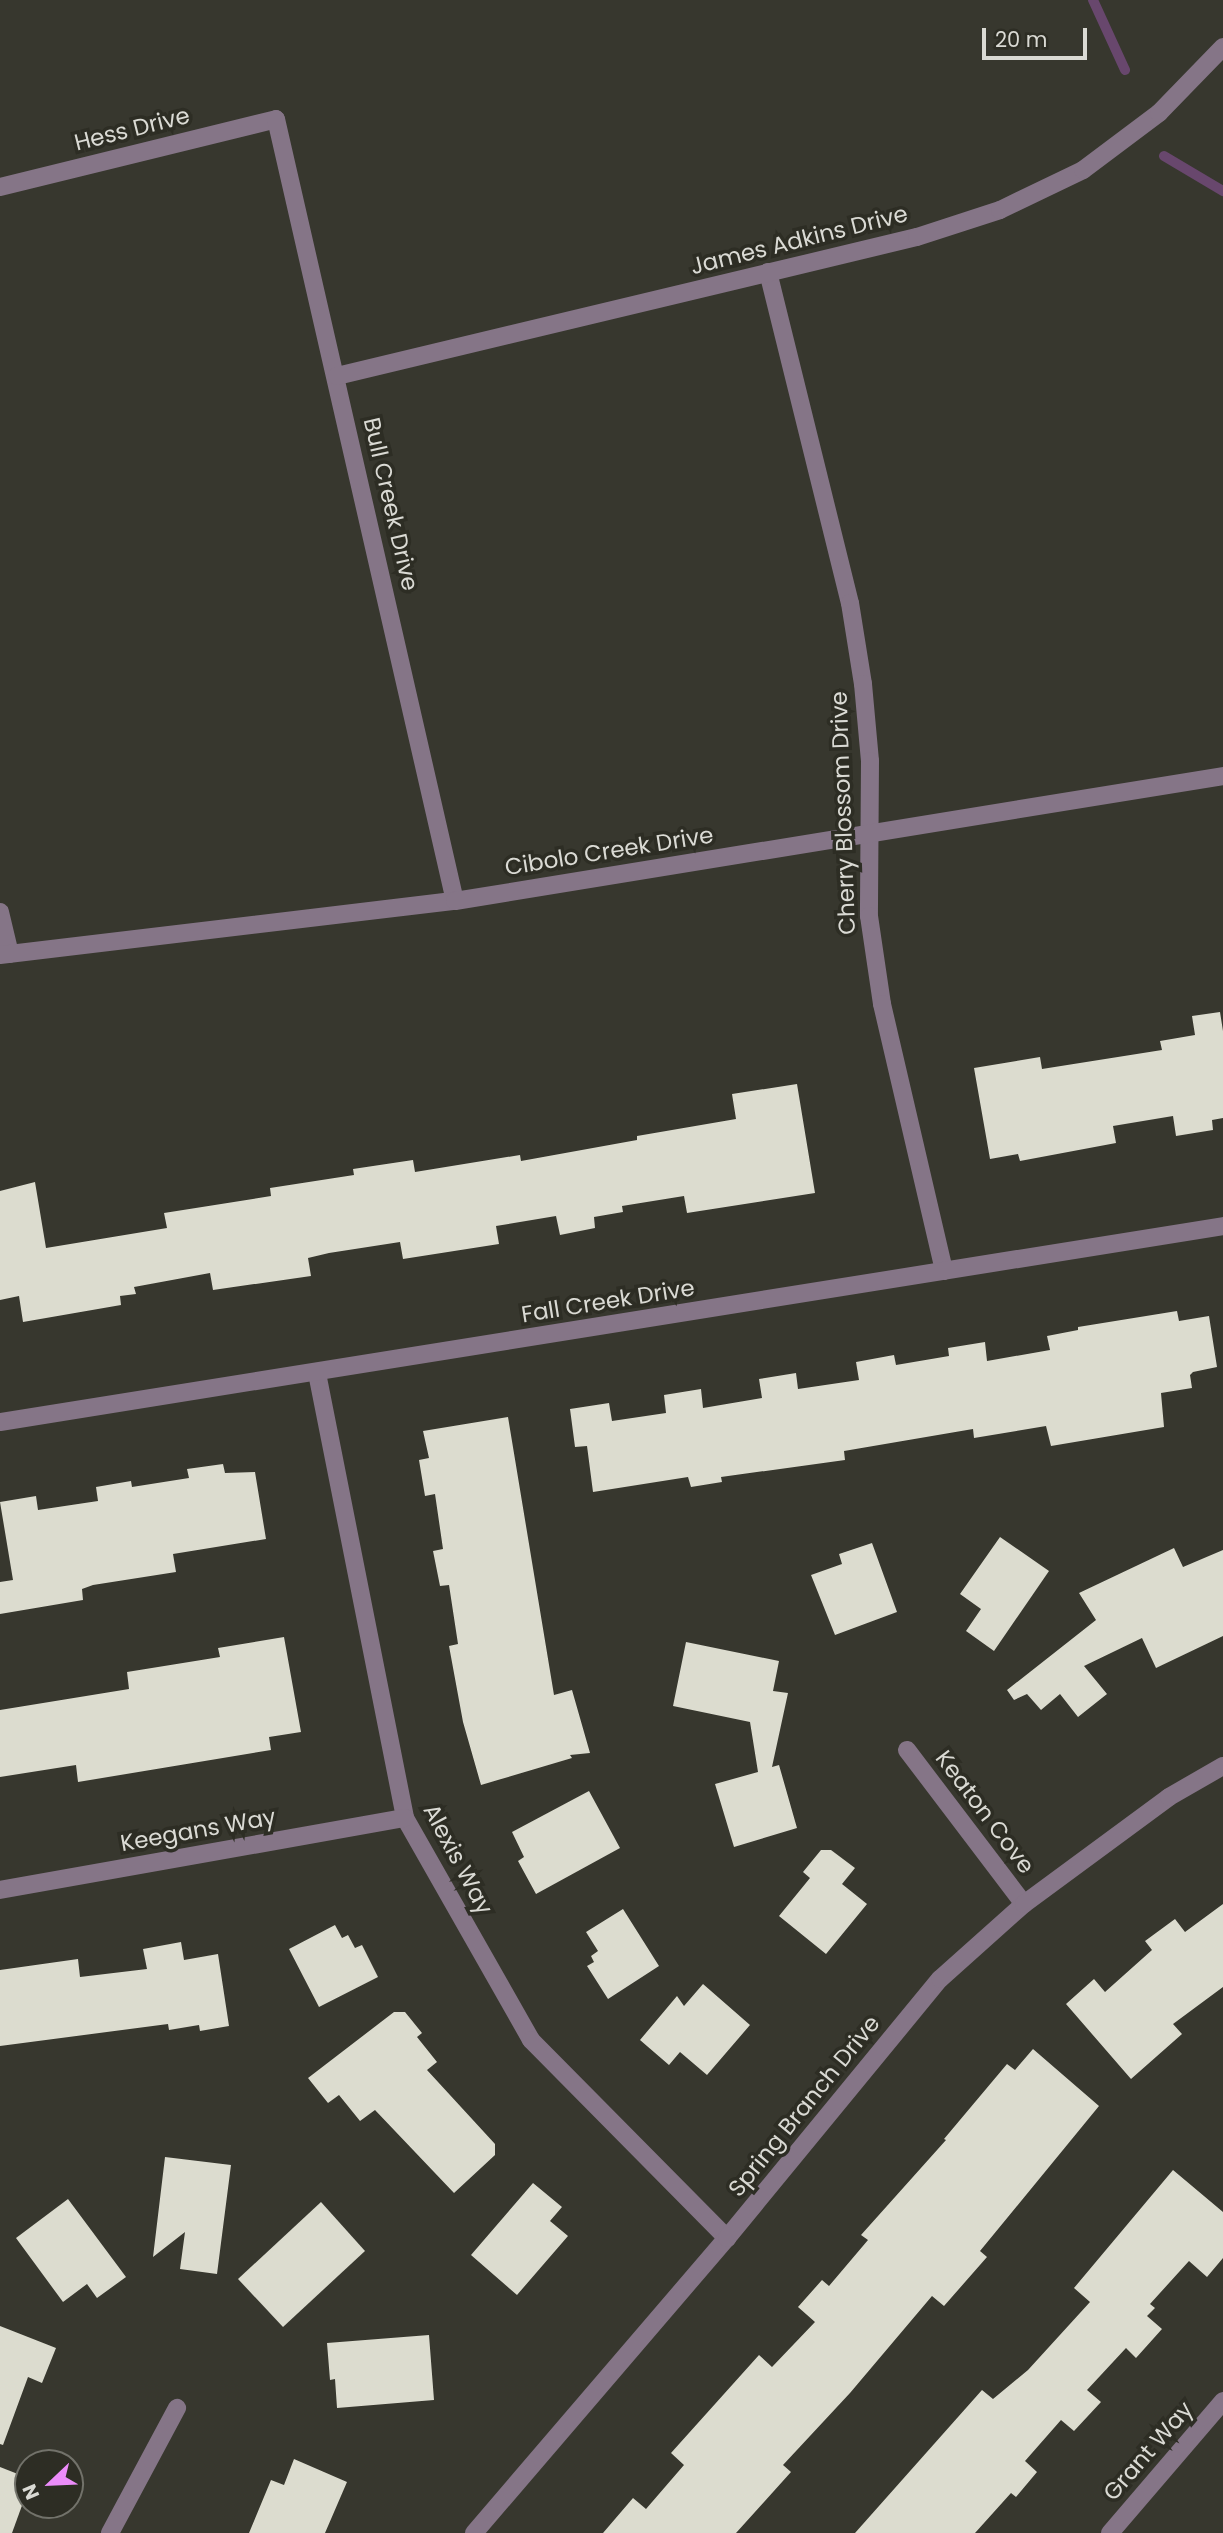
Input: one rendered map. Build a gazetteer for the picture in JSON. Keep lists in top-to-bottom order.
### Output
{
  "streets": {
    "street": [
      "Hess Drive",
      "James Adkins Drive",
      "Bull Creek Drive",
      "Cherry Blossom Drive",
      "Cibolo Creek Drive",
      "Fall Creek Drive",
      "Keaton Cove",
      "Keegans Way",
      "Alexis Way",
      "Spring Branch Drive",
      "Grant Way"
    ]
  },
  "crossings": [
    ["Hess Drive", "Bull Creek Drive"],
    ["James Adkins Drive", "Bull Creek Drive"],
    ["James Adkins Drive", "Cherry Blossom Drive"],
    ["Bull Creek Drive", "Cibolo Creek Drive"],
    ["Cherry Blossom Drive", "Cibolo Creek Drive"],
    ["Cherry Blossom Drive", "Fall Creek Drive"],
    ["Fall Creek Drive", "Alexis Way"],
    ["Keaton Cove", "Spring Branch Drive"],
    ["Keegans Way", "Alexis Way"],
    ["Alexis Way", "Spring Branch Drive"]
  ],
  "scale_bar": "20 m",
  "north": "bottom left"
}
